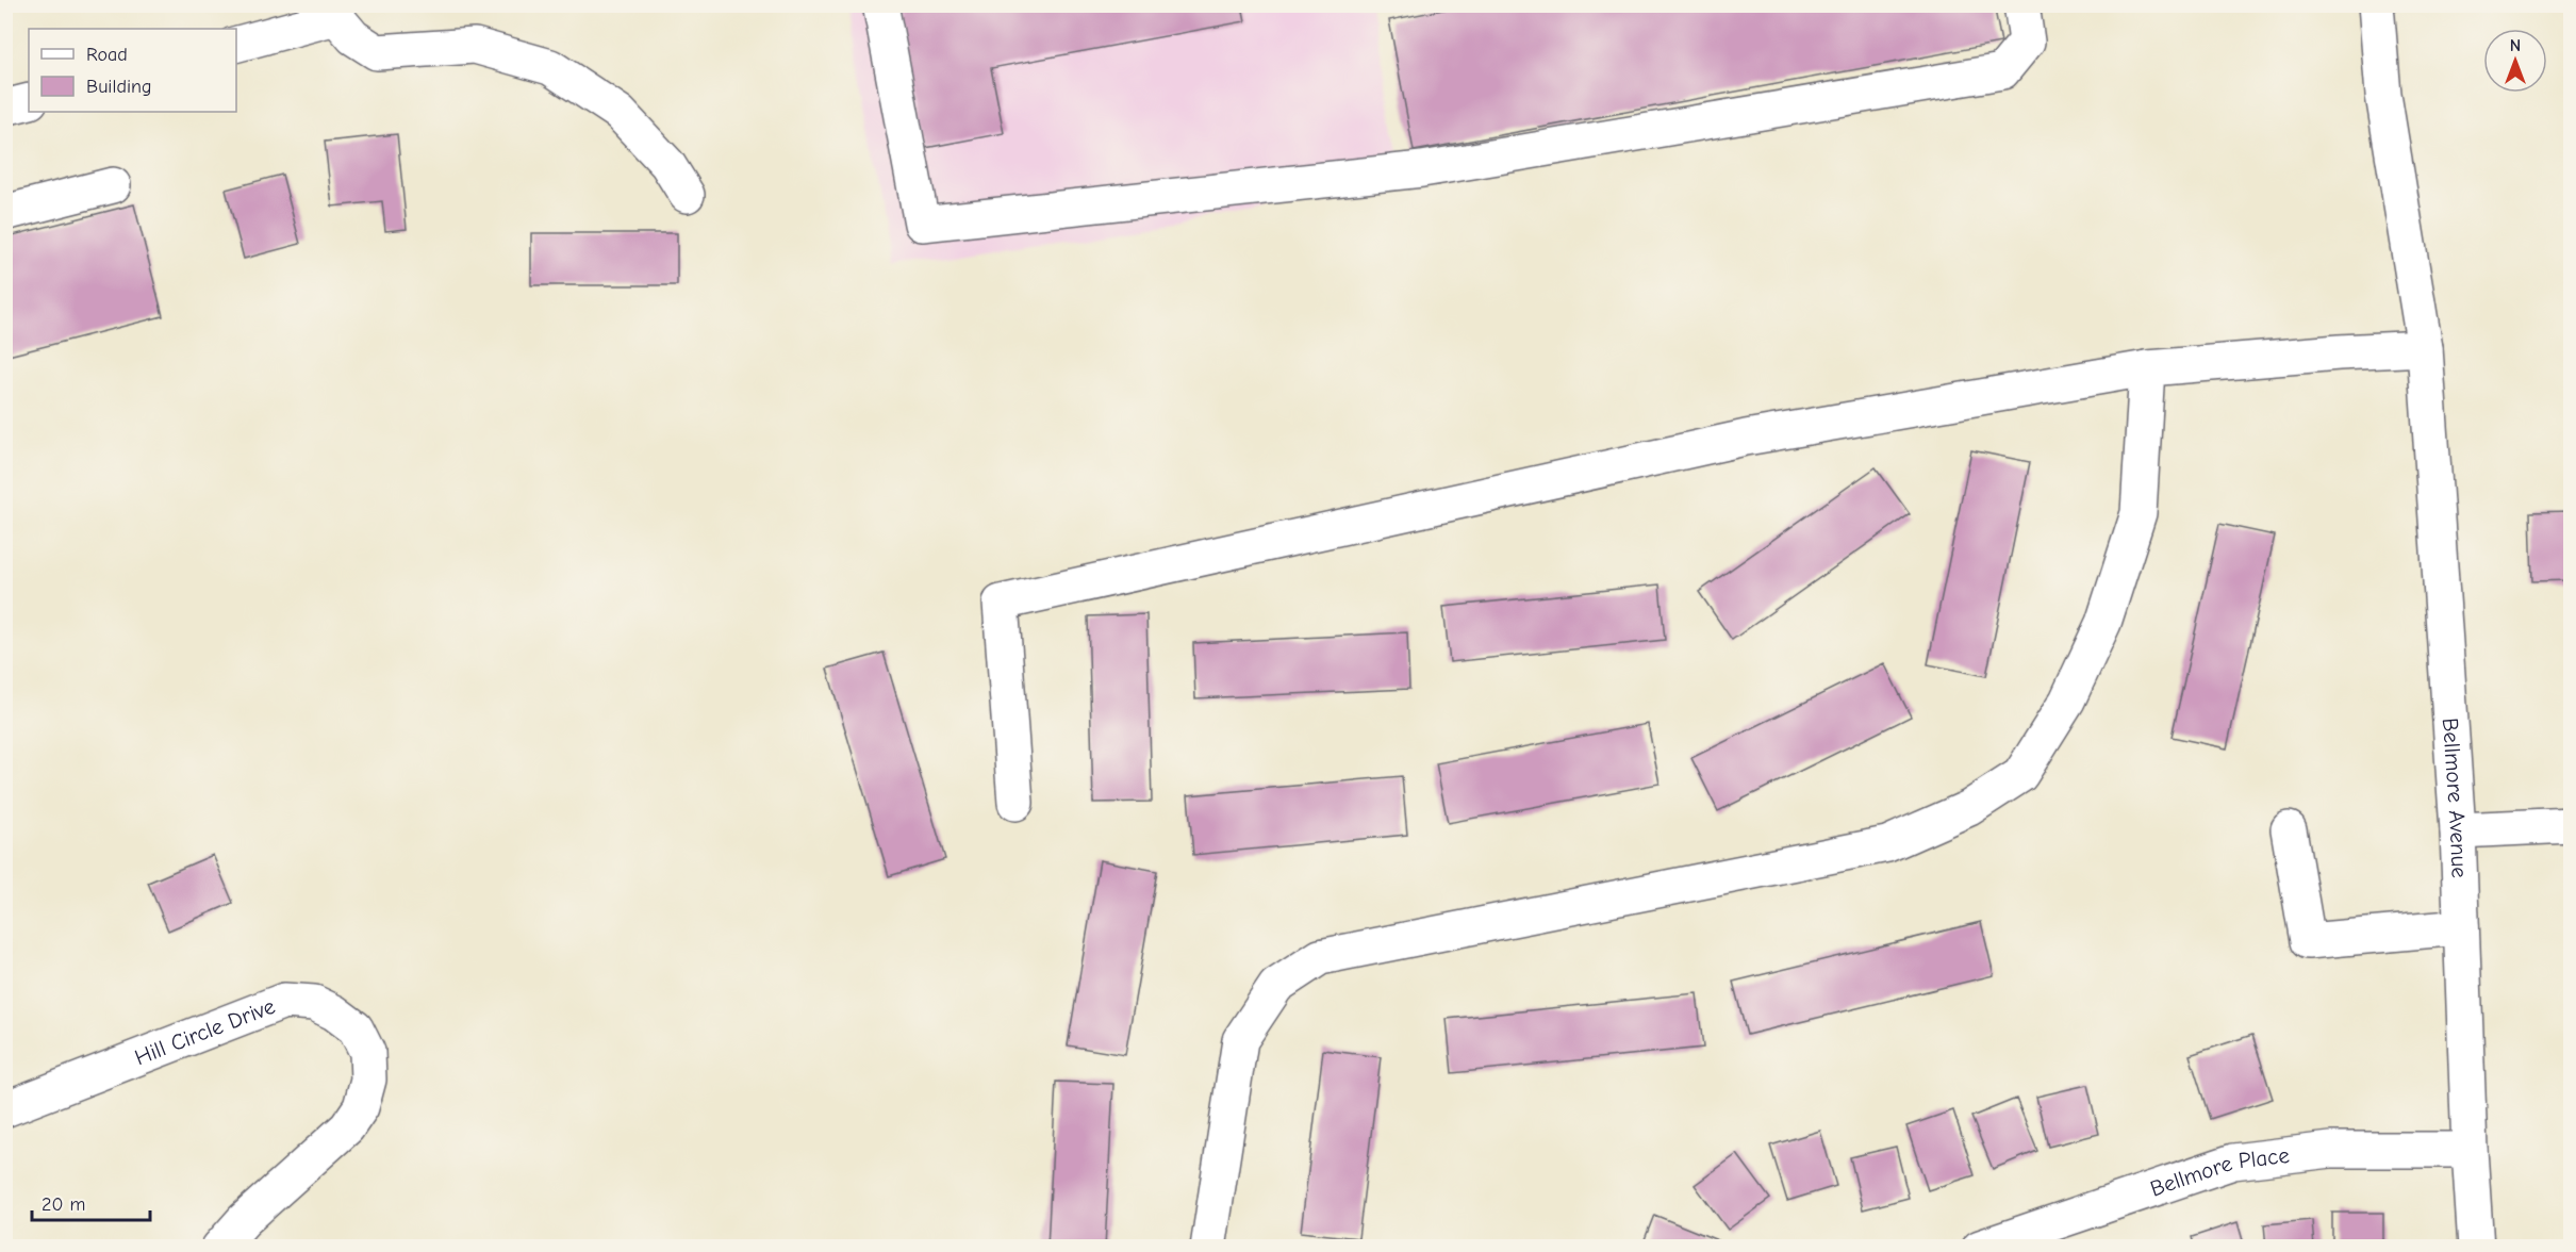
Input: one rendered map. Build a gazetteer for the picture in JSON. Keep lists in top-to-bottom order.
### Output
{
  "streets": {
    "street": ["Bellmore Avenue", "Hill Circle Drive", "Bellmore Place"]
  },
  "crossings": [
    ["Bellmore Avenue", "Bellmore Place"]
  ],
  "legend": ["Road", "Building"],
  "scale_bar": "20 m",
  "north": "top"
}
